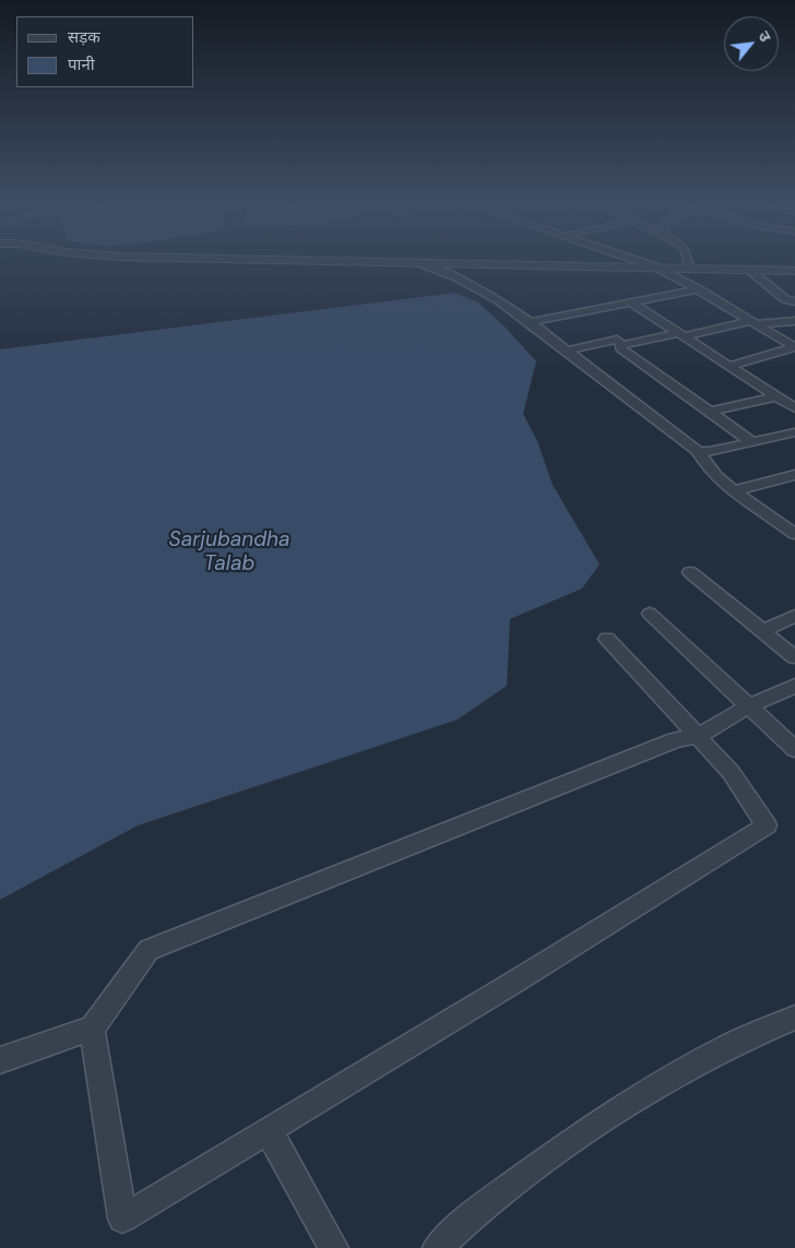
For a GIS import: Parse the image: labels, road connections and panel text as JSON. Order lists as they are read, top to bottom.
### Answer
{
  "water": ["Sarjubandha Talab"],
  "legend": ["सड़क", "पानी"],
  "north": "top right"
}
